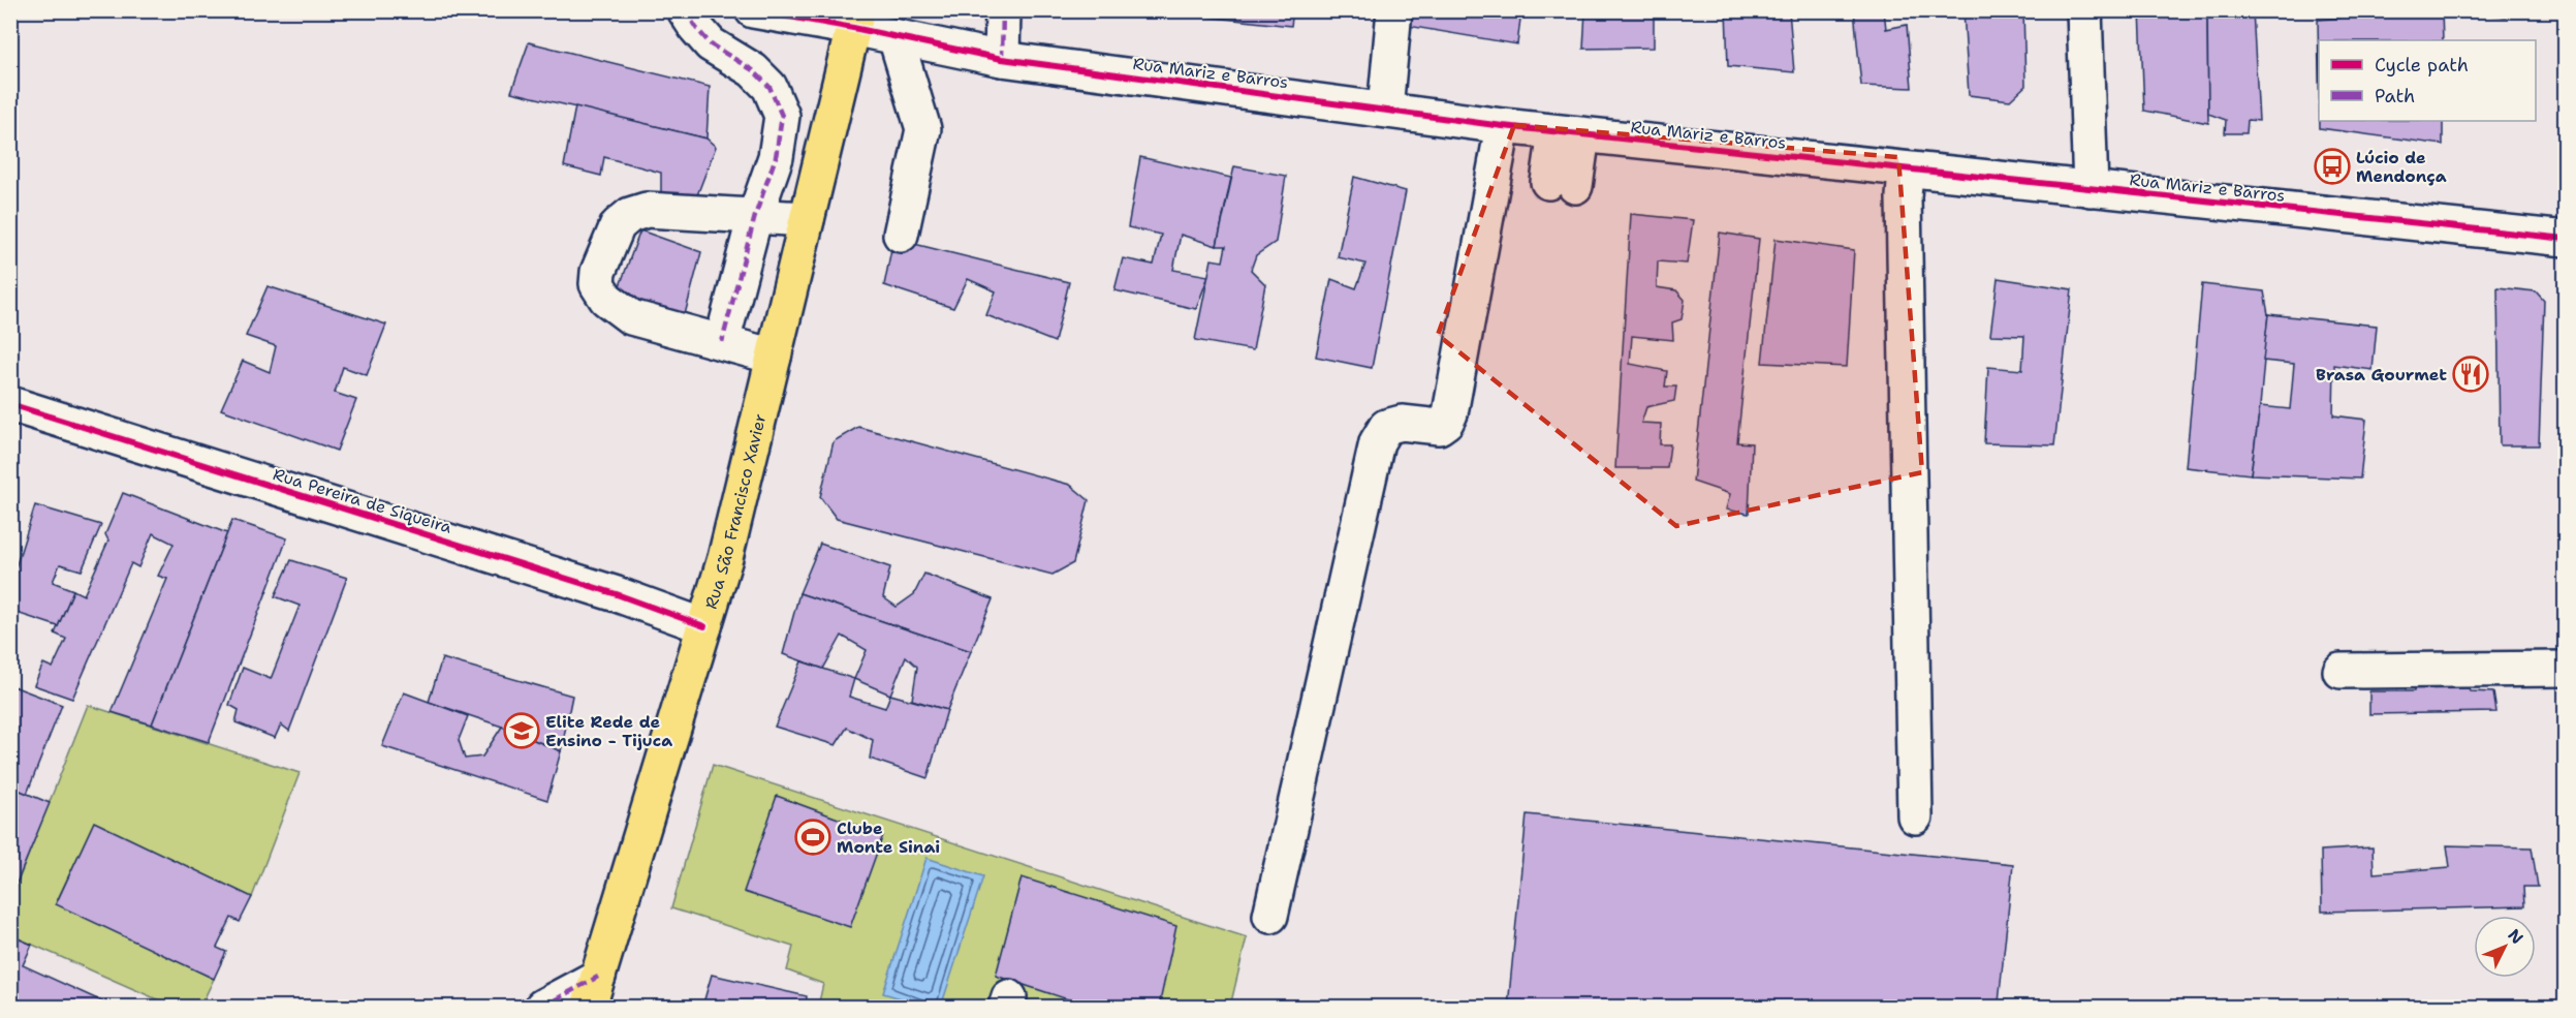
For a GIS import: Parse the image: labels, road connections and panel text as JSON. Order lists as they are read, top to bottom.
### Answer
{
  "streets": {
    "main road": ["Rua São Francisco Xavier"],
    "street": ["Rua Mariz e Barros", "Rua Pereira de Siqueira"]
  },
  "crossings": [
    ["Rua Mariz e Barros", "Rua São Francisco Xavier"],
    ["Rua Pereira de Siqueira", "Rua São Francisco Xavier"]
  ],
  "places": {
    "bus stop": ["Lúcio de Mendonça"],
    "restaurant": ["Brasa Gourmet"],
    "school or university": ["Elite Rede de Ensino - Tijuca"],
    "sports": ["Clube Monte Sinai"]
  },
  "legend": ["Cycle path", "Path"],
  "north": "top right"
}
